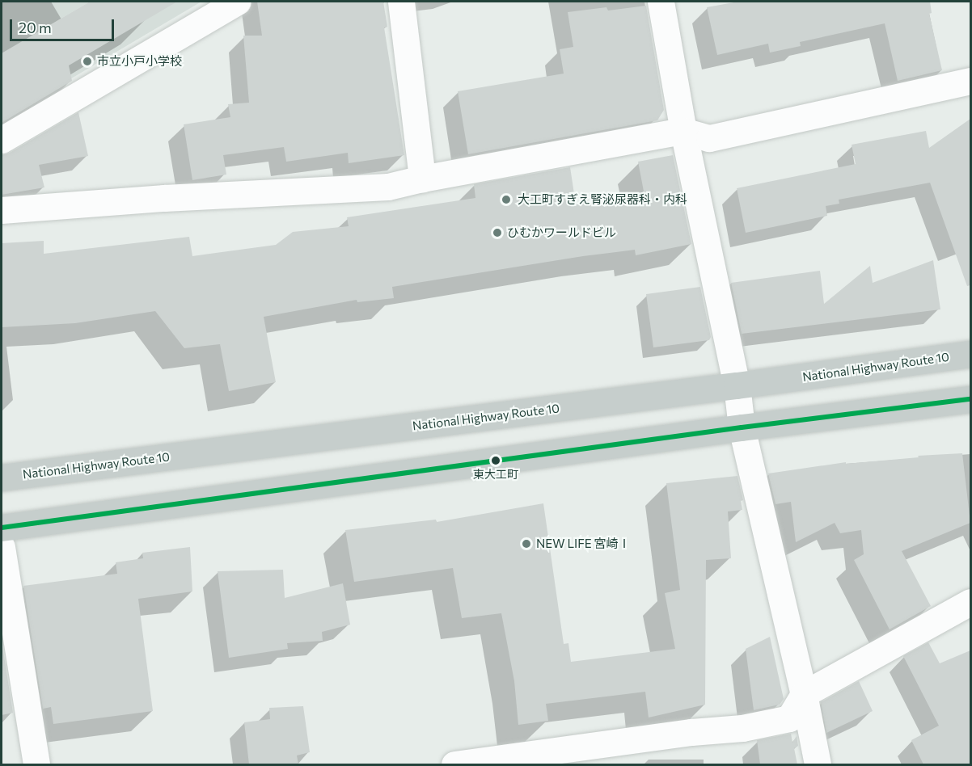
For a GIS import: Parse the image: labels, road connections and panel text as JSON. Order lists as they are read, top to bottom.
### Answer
{
  "streets": {
    "highway": ["National Highway Route 10"]
  },
  "places": [
    "市立小戸小学校",
    "大工町すぎえ腎泌尿器科・内科",
    "ひむかワールドビル",
    "東大工町",
    "NEW LIFE 宮崎Ⅰ"
  ],
  "scale_bar": "20 m"
}
